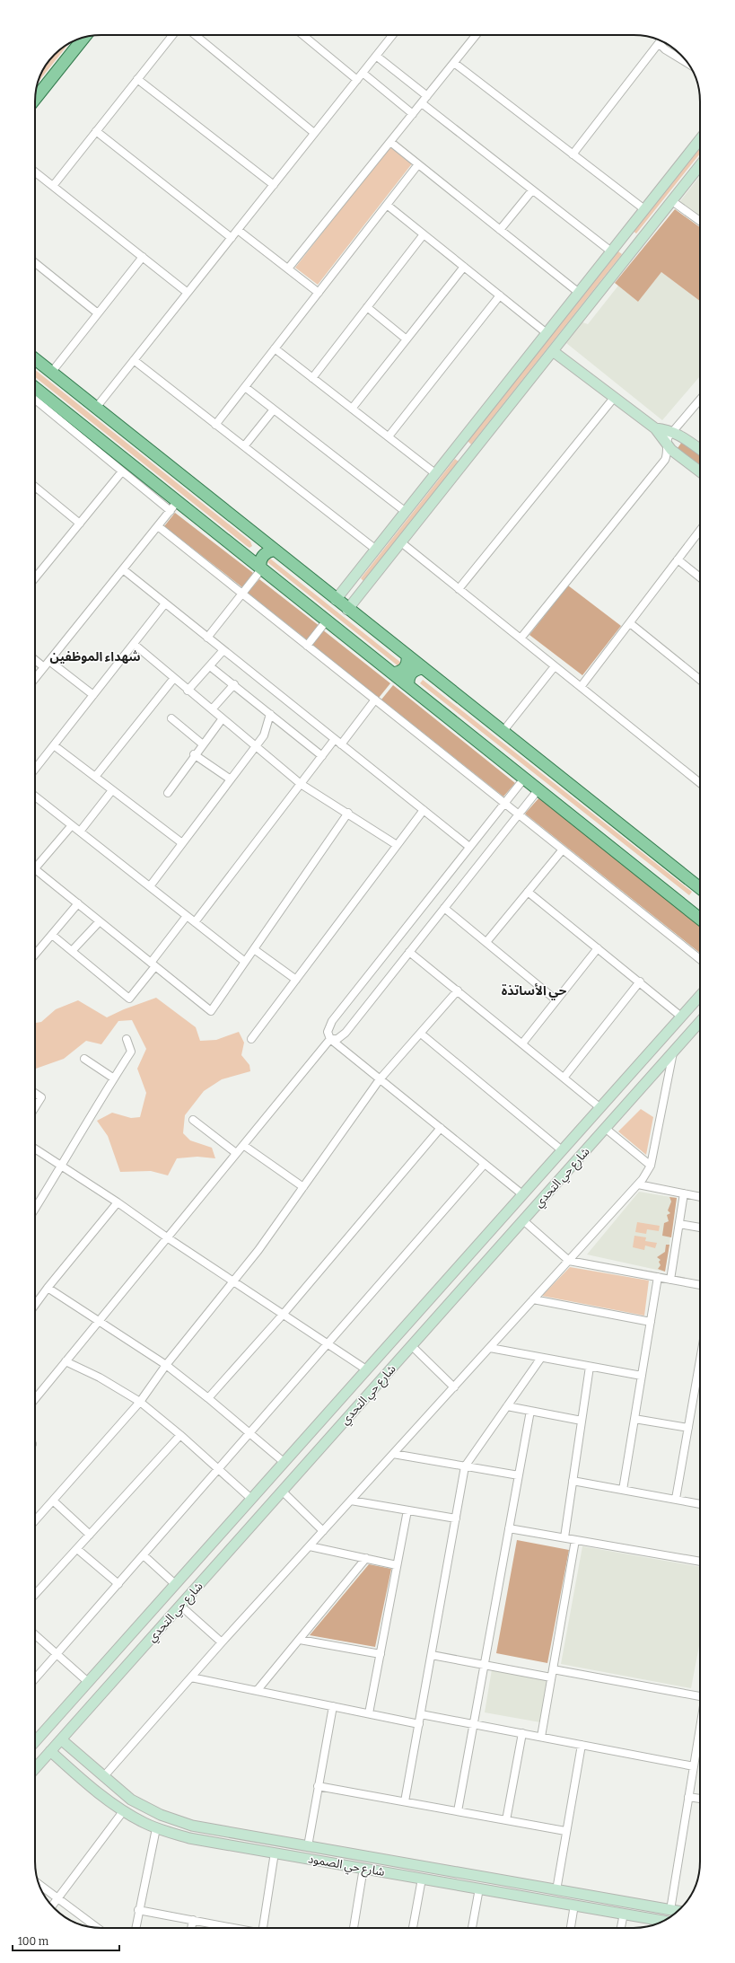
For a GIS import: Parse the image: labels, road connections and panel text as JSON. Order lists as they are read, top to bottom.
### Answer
{
  "streets": {
    "main road": ["شارع حي التحدي", "شارع حي الصمود"]
  },
  "crossings": [
    ["شارع حي التحدي", "شارع حي الصمود"]
  ],
  "districts": ["شهداء الموظفين", "حي الأساتذة"],
  "scale_bar": "100 m"
}
